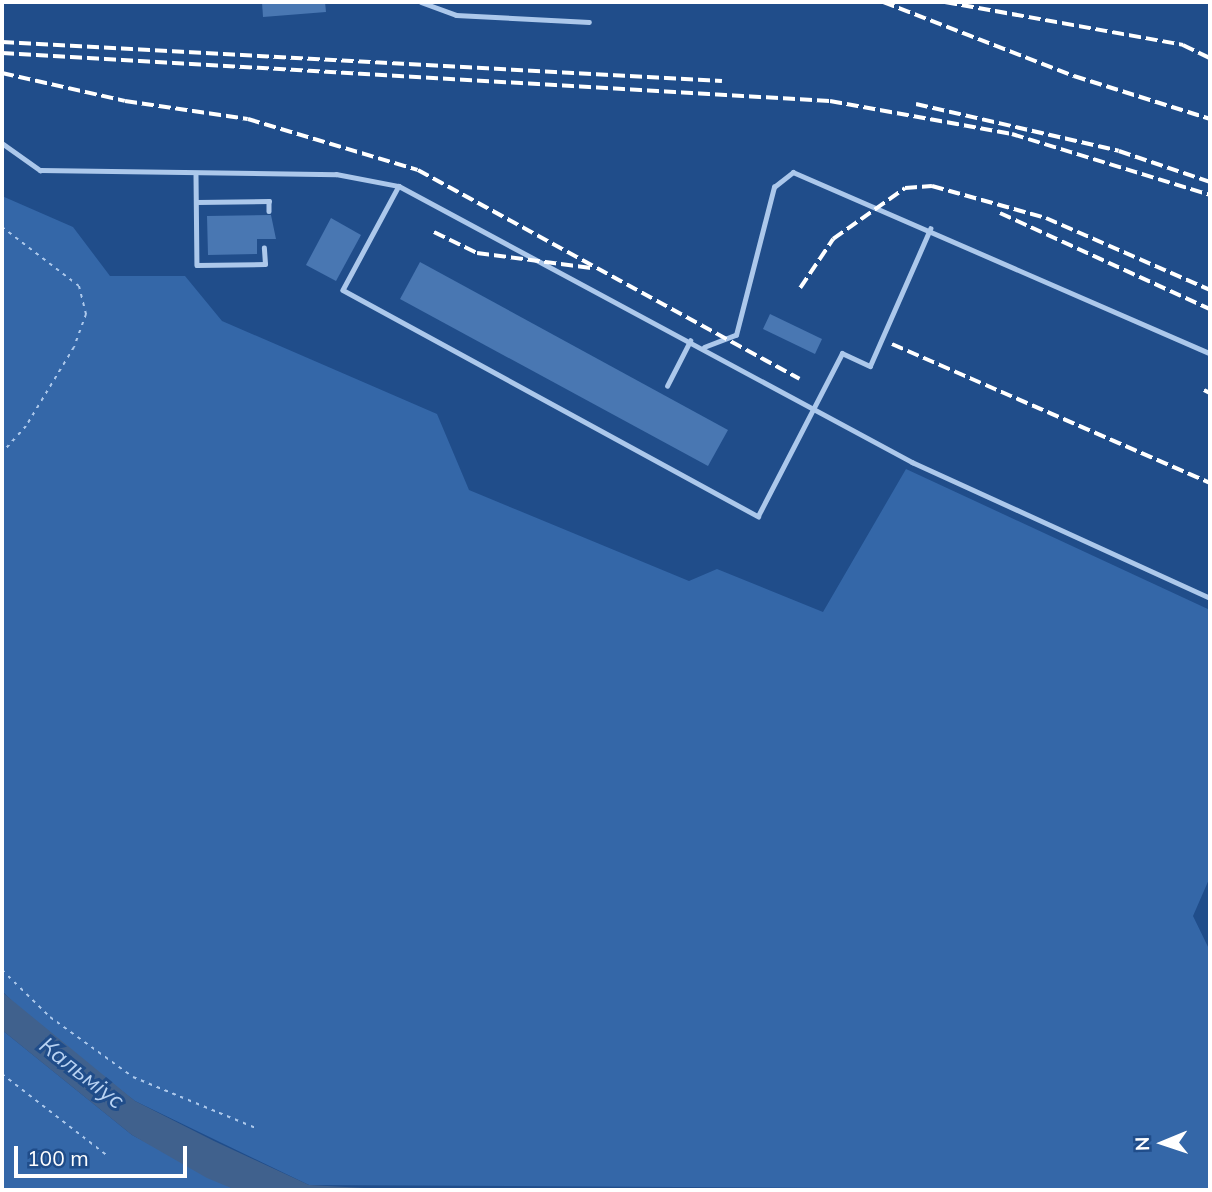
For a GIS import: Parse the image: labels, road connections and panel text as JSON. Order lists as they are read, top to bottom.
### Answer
{
  "water": ["Кальміус"],
  "scale_bar": "100 m",
  "north": "left"
}
